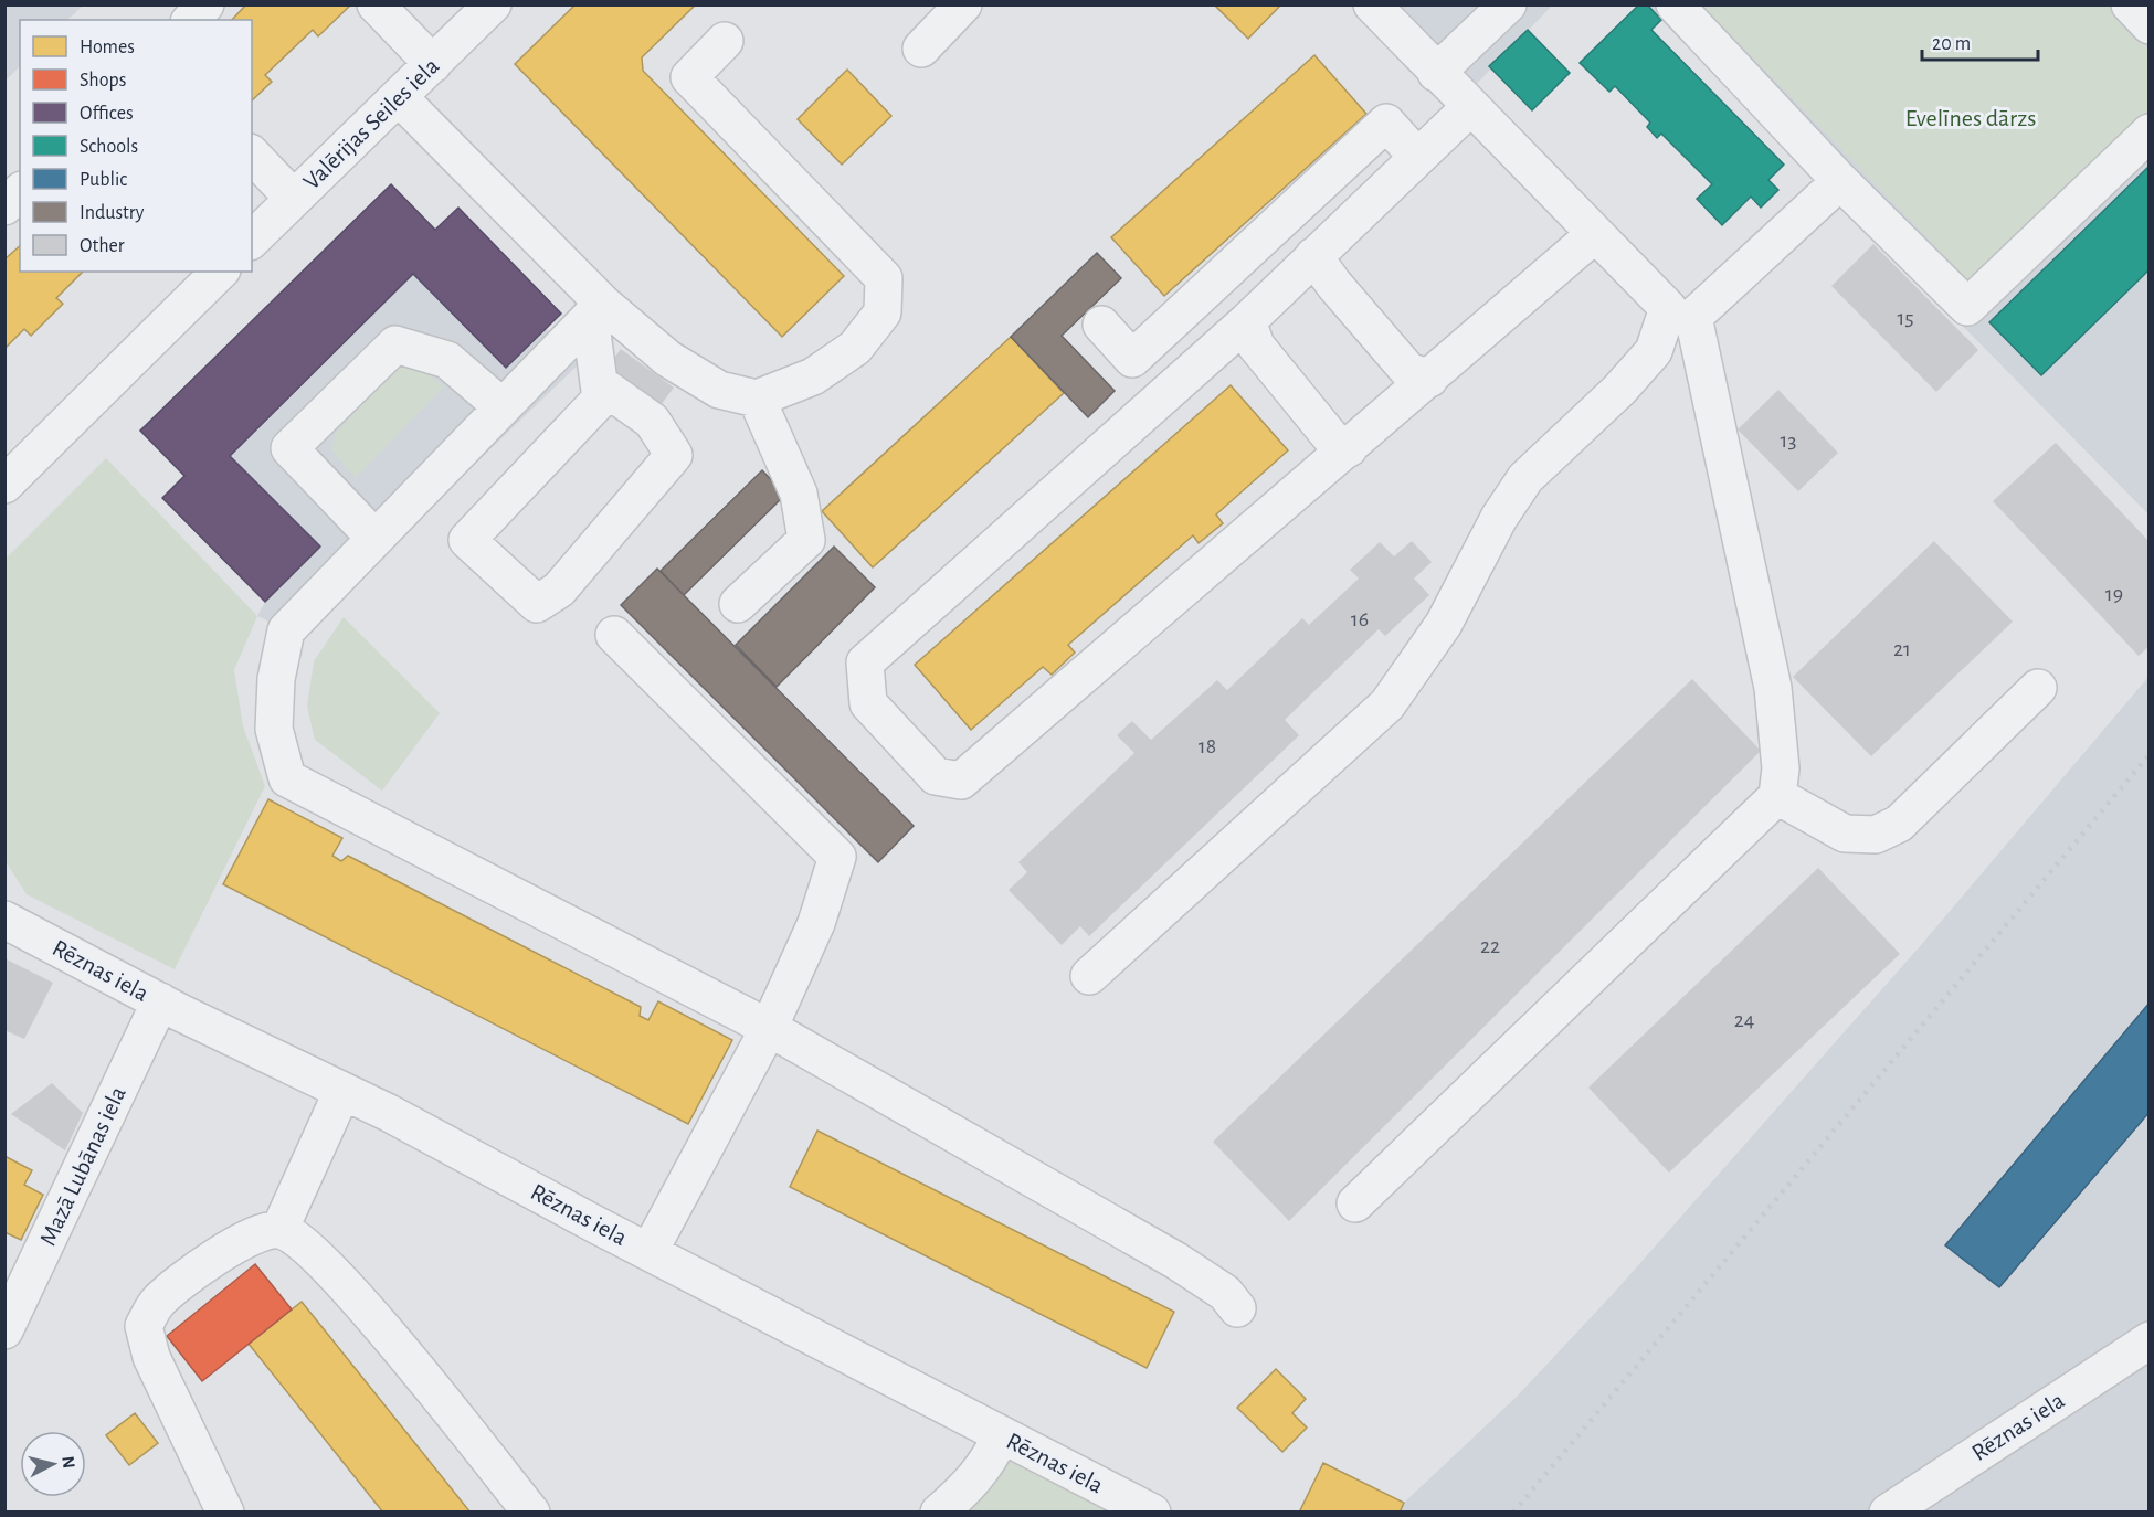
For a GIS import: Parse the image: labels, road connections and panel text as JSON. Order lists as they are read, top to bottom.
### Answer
{
  "streets": {
    "street": ["Valērijas Seiles iela", "Rēznas iela", "Mazā Lubānas iela"]
  },
  "crossings": [
    ["Rēznas iela", "Mazā Lubānas iela"]
  ],
  "parks": ["Evelīnes dārzs"],
  "house_numbers": [
    "15",
    "13",
    "19",
    "16",
    "21",
    "18",
    "22",
    "24"
  ],
  "legend": [
    "Homes",
    "Shops",
    "Offices",
    "Schools",
    "Public",
    "Industry",
    "Other"
  ],
  "scale_bar": "20 m",
  "north": "right"
}
